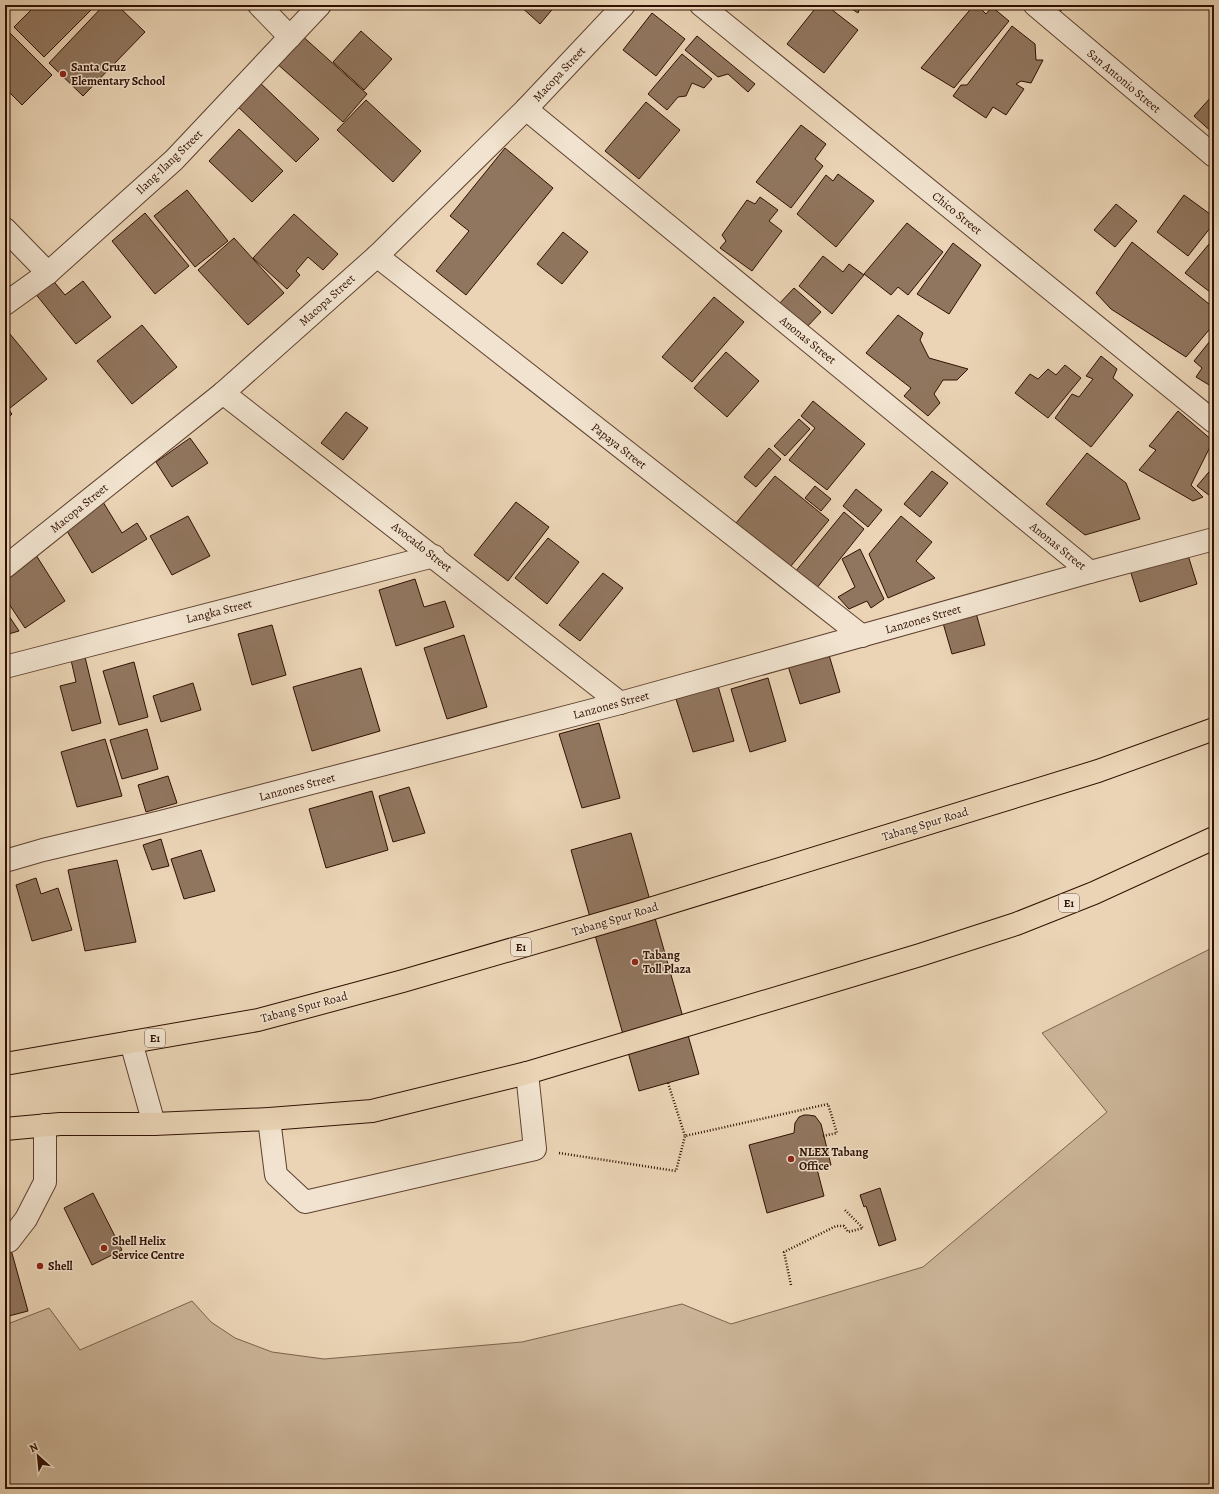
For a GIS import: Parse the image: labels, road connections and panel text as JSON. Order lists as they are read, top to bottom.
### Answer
{
  "streets": {
    "highway": ["Tabang Spur Road", "E1"],
    "street": [
      "Macopa Street",
      "San Antonio Street",
      "Ilang-Ilang Street",
      "Chico Street",
      "Anonas Street",
      "Papaya Street",
      "Avocado Street",
      "Langka Street",
      "Lanzones Street"
    ]
  },
  "crossings": [
    ["Macopa Street", "Anonas Street"],
    ["Macopa Street", "Papaya Street"],
    ["Macopa Street", "Avocado Street"],
    ["Anonas Street", "Lanzones Street"],
    ["Papaya Street", "Lanzones Street"],
    ["Avocado Street", "Langka Street"],
    ["Avocado Street", "Lanzones Street"]
  ],
  "places": [
    "Santa Cruz Elementary School",
    "Tabang Toll Plaza",
    "NLEX Tabang Office",
    "Shell Helix Service Centre",
    "Shell"
  ],
  "north": "top left"
}
